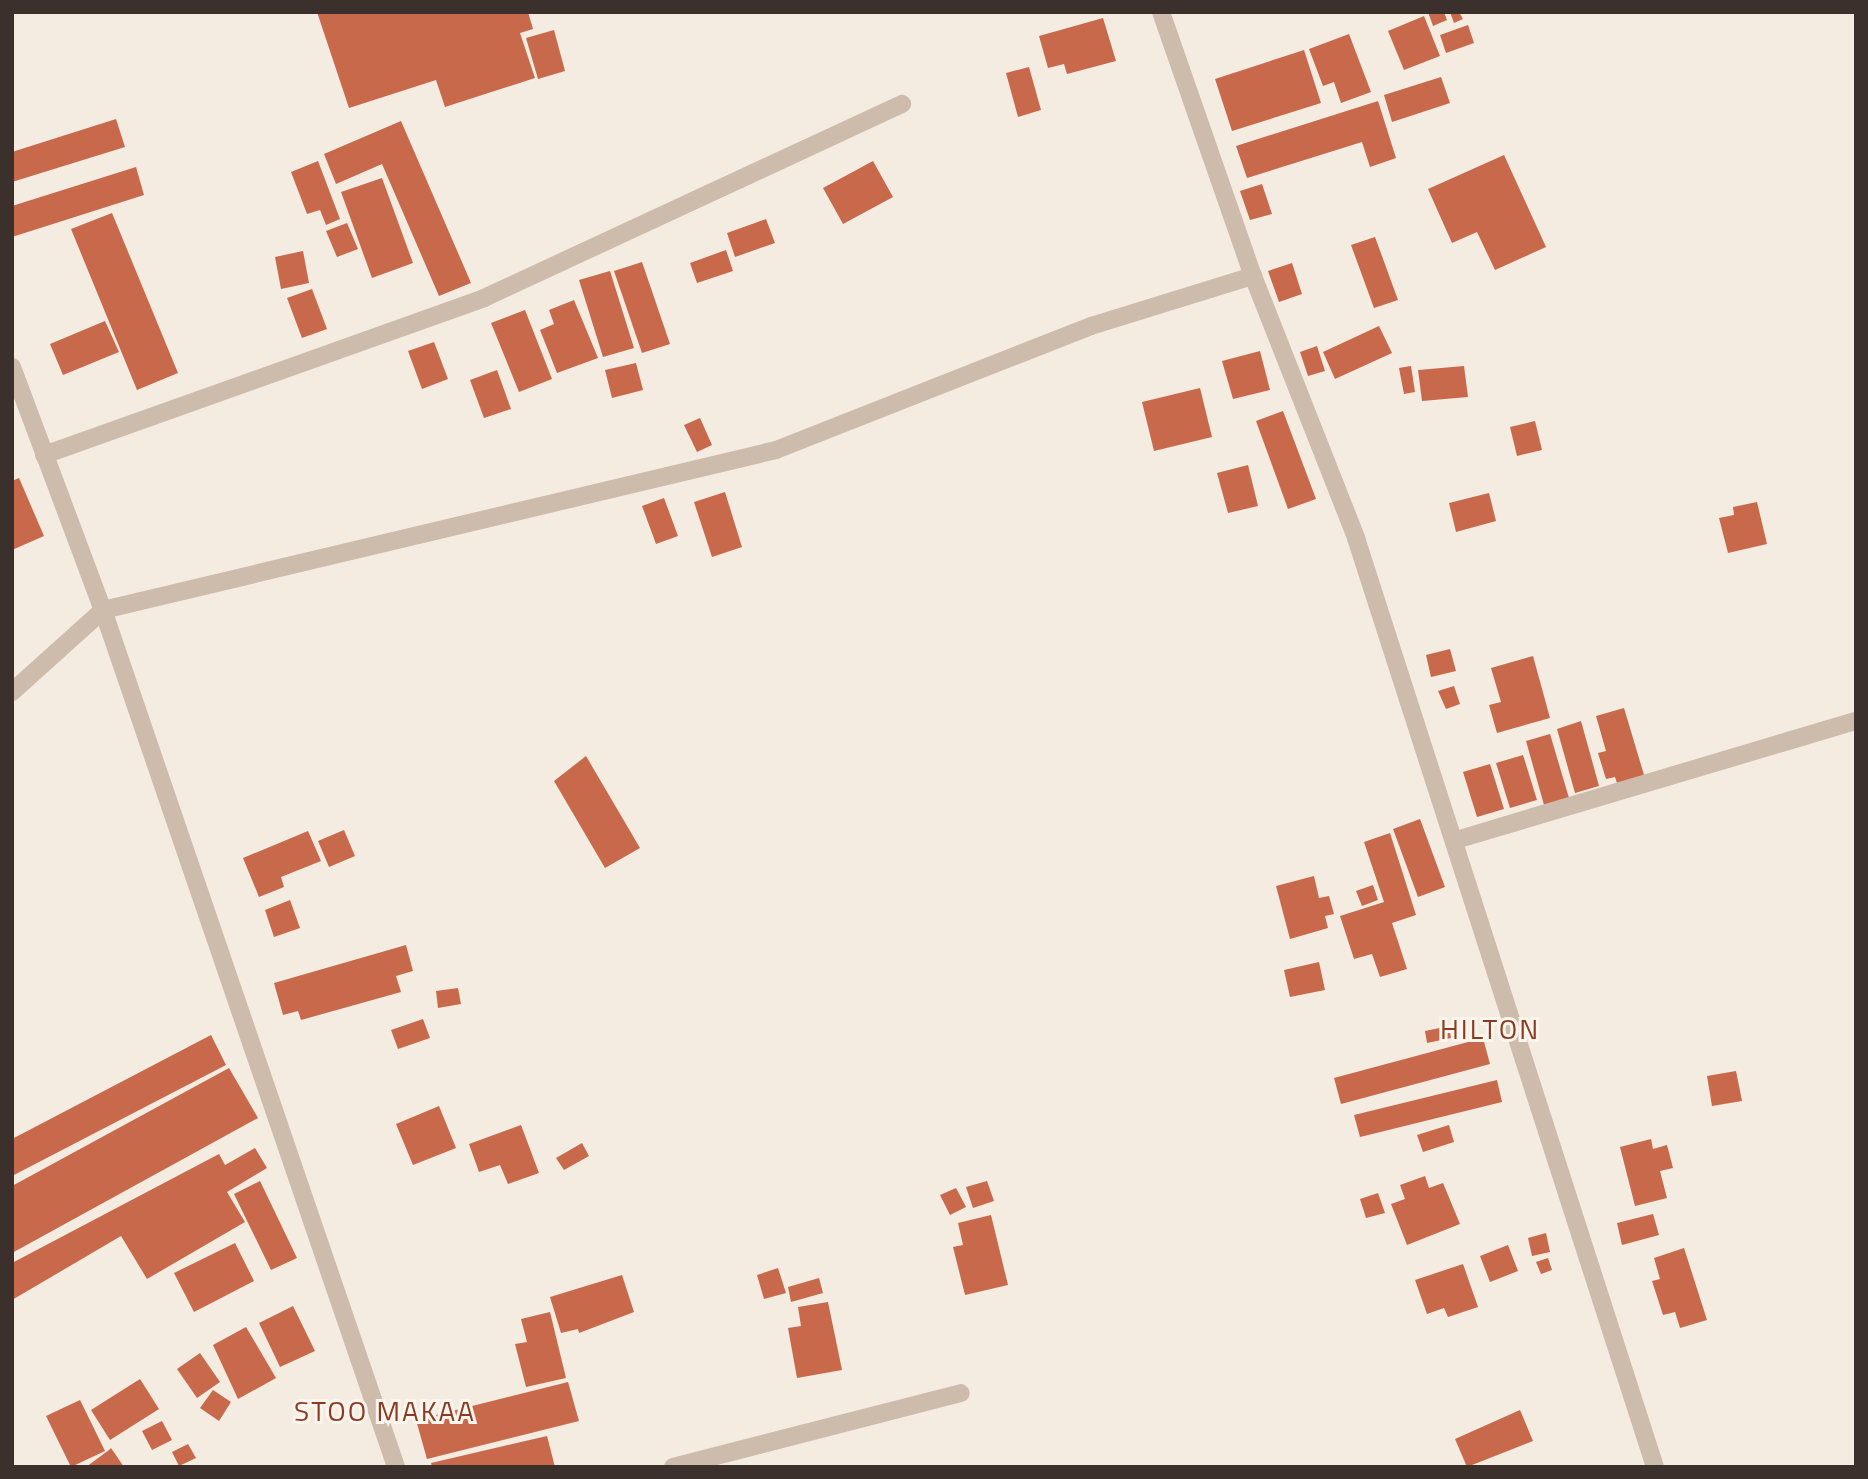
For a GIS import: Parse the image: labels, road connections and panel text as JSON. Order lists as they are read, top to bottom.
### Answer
{
  "districts": ["HILTON", "STOO MAKAA"]
}
